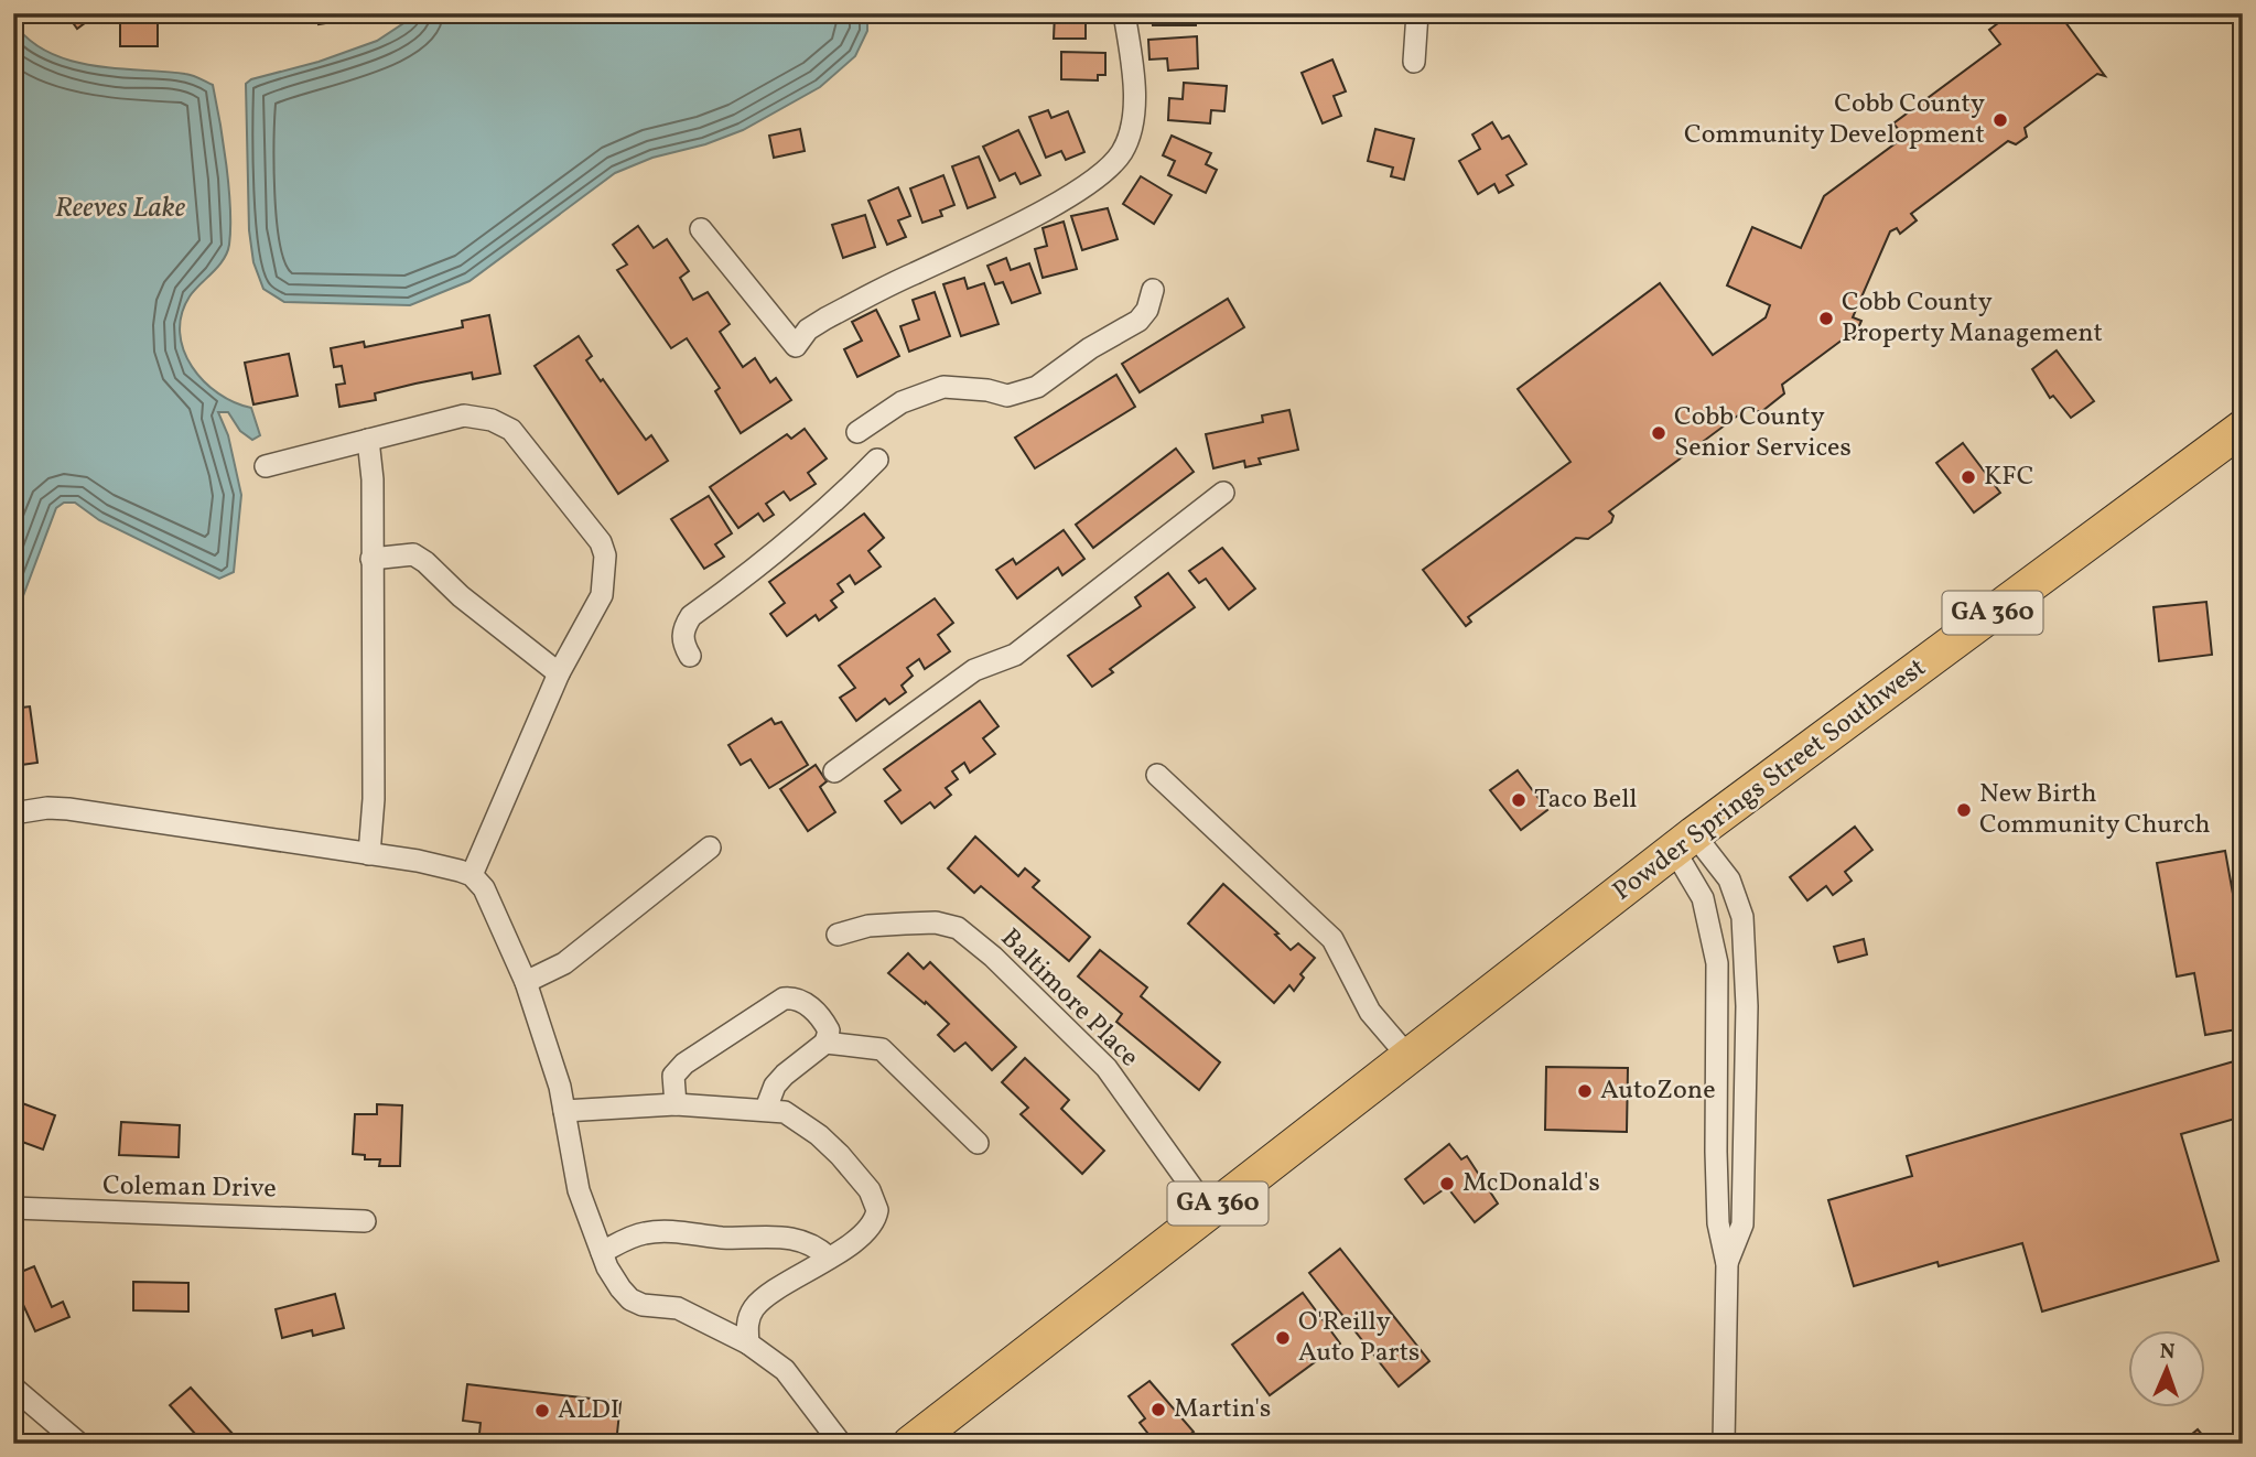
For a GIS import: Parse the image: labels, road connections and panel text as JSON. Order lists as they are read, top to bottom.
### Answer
{
  "streets": {
    "main road": ["GA 360", "Powder Springs Street Southwest"],
    "street": ["Baltimore Place", "Coleman Drive"]
  },
  "crossings": [
    ["GA 360", "Powder Springs Street Southwest"],
    ["GA 360", "Baltimore Place"]
  ],
  "water": ["Reeves Lake"],
  "places": [
    "Cobb County Community Development",
    "Cobb County Property Management",
    "Cobb County Senior Services",
    "KFC",
    "Taco Bell",
    "New Birth Community Church",
    "AutoZone",
    "McDonald's",
    "O'Reilly Auto Parts",
    "Martin's",
    "ALDI"
  ],
  "north": "top"
}
